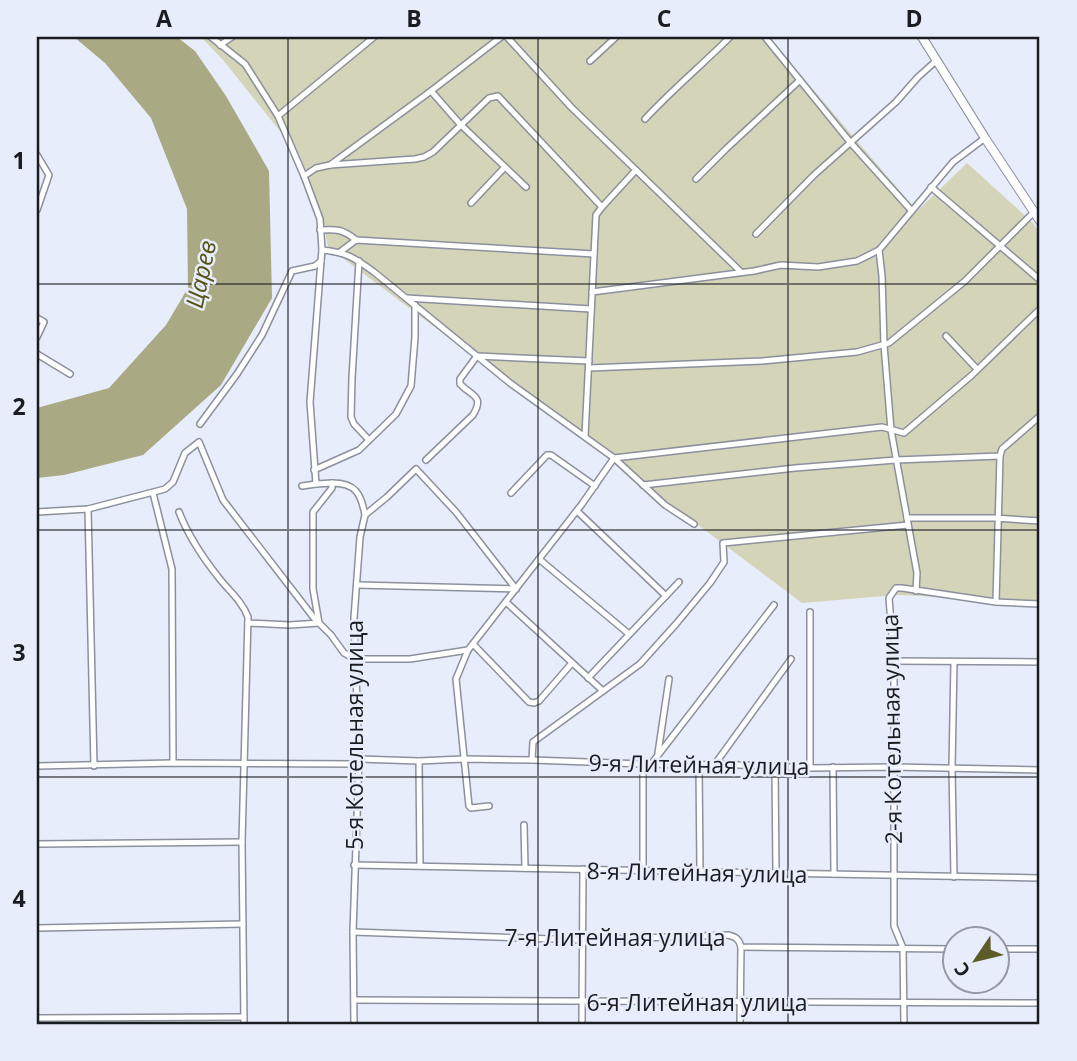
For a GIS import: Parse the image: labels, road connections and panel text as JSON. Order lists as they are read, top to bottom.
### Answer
{
  "streets": {
    "street": [
      "2-я Котельная улица",
      "5-я Котельная улица",
      "9-я Литейная улица",
      "8-я Литейная улица",
      "7-я Литейная улица",
      "6-я Литейная улица"
    ]
  },
  "crossings": [
    ["2-я Котельная улица", "9-я Литейная улица"],
    ["2-я Котельная улица", "8-я Литейная улица"],
    ["2-я Котельная улица", "7-я Литейная улица"],
    ["2-я Котельная улица", "6-я Литейная улица"],
    ["5-я Котельная улица", "9-я Литейная улица"],
    ["5-я Котельная улица", "8-я Литейная улица"],
    ["5-я Котельная улица", "7-я Литейная улица"],
    ["5-я Котельная улица", "6-я Литейная улица"]
  ],
  "water": ["Царев"],
  "north": "bottom left",
  "grid": {
    "columns": [
      "A",
      "B",
      "C",
      "D"
    ],
    "rows": [
      "1",
      "2",
      "3",
      "4"
    ]
  }
}
